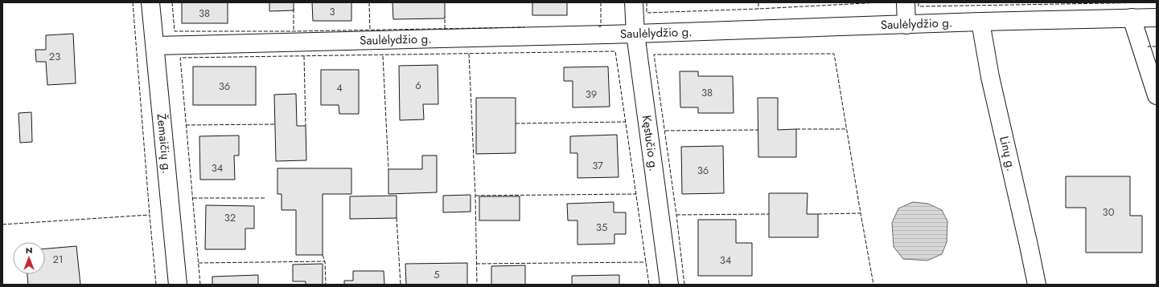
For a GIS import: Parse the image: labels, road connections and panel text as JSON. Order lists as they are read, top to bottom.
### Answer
{
  "streets": {
    "street": [
      "Saulėlydžio g.",
      "Žemaičių g.",
      "Kęstučio g.",
      "Linų g."
    ]
  },
  "crossings": [
    ["Saulėlydžio g.", "Žemaičių g."],
    ["Saulėlydžio g.", "Kęstučio g."],
    ["Saulėlydžio g.", "Linų g."]
  ],
  "house_numbers": [
    "3",
    "38",
    "23",
    "6",
    "36",
    "4",
    "38",
    "39",
    "37",
    "34",
    "36",
    "30",
    "32",
    "35",
    "21",
    "34",
    "5"
  ],
  "north": "top"
}
